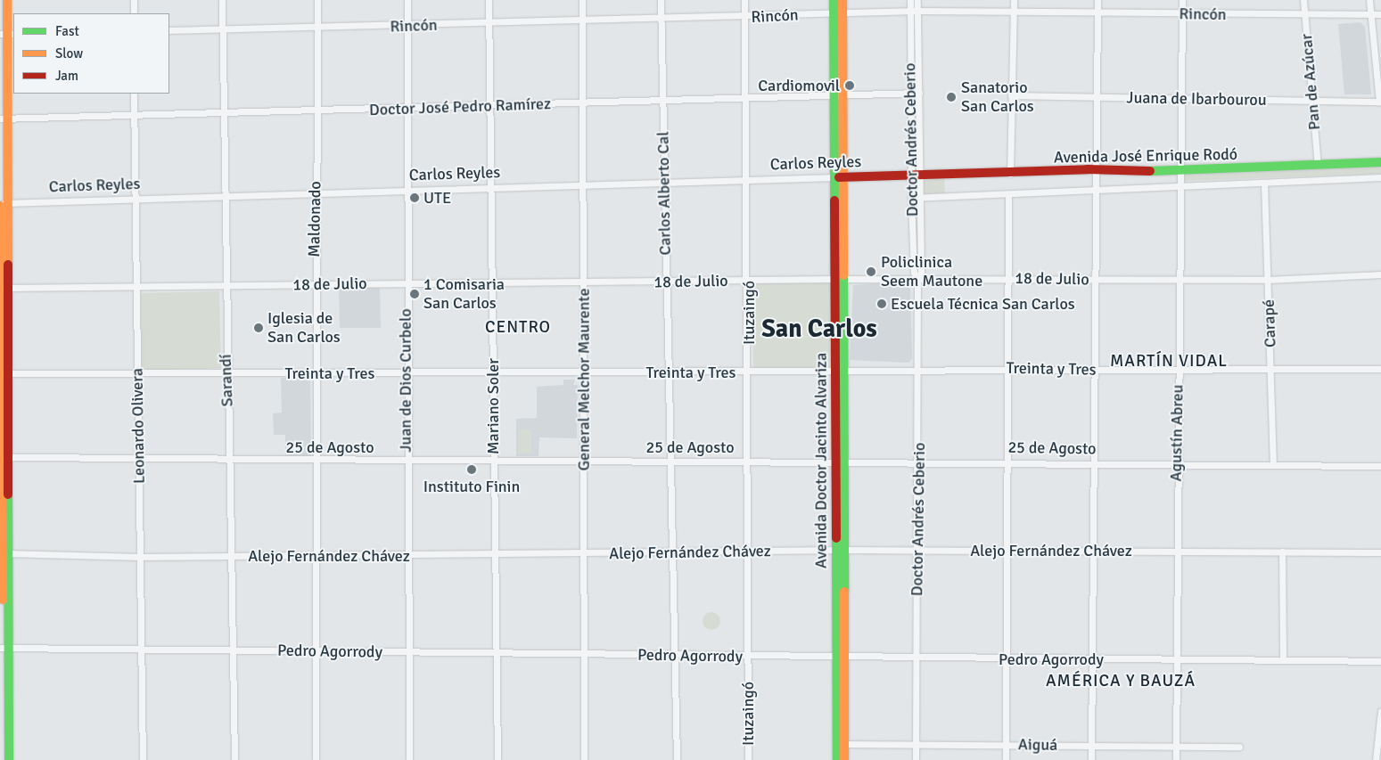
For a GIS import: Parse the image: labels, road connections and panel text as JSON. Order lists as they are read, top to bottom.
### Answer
{
  "streets": {
    "street": [
      "Rincón",
      "Pan de Azúcar",
      "Juana de Ibarbourou",
      "Doctor José Pedro Ramírez",
      "Doctor Andrés Ceberio",
      "Avenida José Enrique Rodó",
      "Carlos Reyles",
      "Carlos Alberto Cal",
      "Maldonado",
      "18 de Julio",
      "Ituzaingó",
      "Carapé",
      "Treinta y Tres",
      "General Melchor Maurente",
      "Sarandí",
      "Juan de Dios Curbelo",
      "Mariano Soler",
      "Leonardo Olivera",
      "Agustín Abreu",
      "25 de Agosto",
      "Avenida Doctor Jacinto Alvariza",
      "Alejo Fernández Chávez",
      "Pedro Agorrody",
      "Aiguá"
    ]
  },
  "crossings": [
    ["Rincón", "Pan de Azúcar"],
    ["Rincón", "Doctor Andrés Ceberio"],
    ["Rincón", "Carlos Alberto Cal"],
    ["Rincón", "Maldonado"],
    ["Rincón", "Ituzaingó"],
    ["Rincón", "General Melchor Maurente"],
    ["Rincón", "Sarandí"],
    ["Rincón", "Juan de Dios Curbelo"],
    ["Rincón", "Mariano Soler"],
    ["Rincón", "Agustín Abreu"],
    ["Rincón", "Avenida Doctor Jacinto Alvariza"],
    ["Pan de Azúcar", "Juana de Ibarbourou"],
    ["Pan de Azúcar", "Avenida José Enrique Rodó"],
    ["Juana de Ibarbourou", "Agustín Abreu"],
    ["Doctor José Pedro Ramírez", "Doctor Andrés Ceberio"],
    ["Doctor José Pedro Ramírez", "Carlos Alberto Cal"],
    ["Doctor José Pedro Ramírez", "Maldonado"],
    ["Doctor José Pedro Ramírez", "Ituzaingó"],
    ["Doctor José Pedro Ramírez", "General Melchor Maurente"],
    ["Doctor José Pedro Ramírez", "Sarandí"],
    ["Doctor José Pedro Ramírez", "Juan de Dios Curbelo"],
    ["Doctor José Pedro Ramírez", "Mariano Soler"],
    ["Doctor José Pedro Ramírez", "Leonardo Olivera"],
    ["Doctor José Pedro Ramírez", "Avenida Doctor Jacinto Alvariza"],
    ["Doctor Andrés Ceberio", "Avenida José Enrique Rodó"],
    ["Doctor Andrés Ceberio", "Carlos Reyles"],
    ["Doctor Andrés Ceberio", "18 de Julio"],
    ["Doctor Andrés Ceberio", "Treinta y Tres"],
    ["Doctor Andrés Ceberio", "25 de Agosto"],
    ["Doctor Andrés Ceberio", "Alejo Fernández Chávez"],
    ["Doctor Andrés Ceberio", "Pedro Agorrody"],
    ["Doctor Andrés Ceberio", "Aiguá"],
    ["Avenida José Enrique Rodó", "Carlos Reyles"],
    ["Avenida José Enrique Rodó", "Carapé"],
    ["Avenida José Enrique Rodó", "Agustín Abreu"],
    ["Carlos Reyles", "Carlos Alberto Cal"],
    ["Carlos Reyles", "Maldonado"],
    ["Carlos Reyles", "Ituzaingó"],
    ["Carlos Reyles", "General Melchor Maurente"],
    ["Carlos Reyles", "Sarandí"],
    ["Carlos Reyles", "Juan de Dios Curbelo"],
    ["Carlos Reyles", "Mariano Soler"],
    ["Carlos Reyles", "Leonardo Olivera"],
    ["Carlos Reyles", "Avenida Doctor Jacinto Alvariza"],
    ["Carlos Alberto Cal", "18 de Julio"],
    ["Carlos Alberto Cal", "Treinta y Tres"],
    ["Carlos Alberto Cal", "25 de Agosto"],
    ["Carlos Alberto Cal", "Alejo Fernández Chávez"],
    ["Carlos Alberto Cal", "Pedro Agorrody"],
    ["Maldonado", "18 de Julio"],
    ["Maldonado", "Treinta y Tres"],
    ["Maldonado", "25 de Agosto"],
    ["Maldonado", "Alejo Fernández Chávez"],
    ["Maldonado", "Pedro Agorrody"],
    ["18 de Julio", "Ituzaingó"],
    ["18 de Julio", "Carapé"],
    ["18 de Julio", "General Melchor Maurente"],
    ["18 de Julio", "Sarandí"],
    ["18 de Julio", "Juan de Dios Curbelo"],
    ["18 de Julio", "Mariano Soler"],
    ["18 de Julio", "Leonardo Olivera"],
    ["18 de Julio", "Agustín Abreu"],
    ["18 de Julio", "Avenida Doctor Jacinto Alvariza"],
    ["Ituzaingó", "Treinta y Tres"],
    ["Ituzaingó", "25 de Agosto"],
    ["Ituzaingó", "Alejo Fernández Chávez"],
    ["Ituzaingó", "Pedro Agorrody"],
    ["Carapé", "Treinta y Tres"],
    ["Carapé", "25 de Agosto"],
    ["Treinta y Tres", "General Melchor Maurente"],
    ["Treinta y Tres", "Sarandí"],
    ["Treinta y Tres", "Juan de Dios Curbelo"],
    ["Treinta y Tres", "Mariano Soler"],
    ["Treinta y Tres", "Leonardo Olivera"],
    ["Treinta y Tres", "Agustín Abreu"],
    ["Treinta y Tres", "Avenida Doctor Jacinto Alvariza"],
    ["General Melchor Maurente", "25 de Agosto"],
    ["General Melchor Maurente", "Alejo Fernández Chávez"],
    ["General Melchor Maurente", "Pedro Agorrody"],
    ["Sarandí", "25 de Agosto"],
    ["Sarandí", "Alejo Fernández Chávez"],
    ["Sarandí", "Pedro Agorrody"],
    ["Juan de Dios Curbelo", "25 de Agosto"],
    ["Juan de Dios Curbelo", "Alejo Fernández Chávez"],
    ["Juan de Dios Curbelo", "Pedro Agorrody"],
    ["Mariano Soler", "25 de Agosto"],
    ["Mariano Soler", "Alejo Fernández Chávez"],
    ["Mariano Soler", "Pedro Agorrody"],
    ["Leonardo Olivera", "25 de Agosto"],
    ["Leonardo Olivera", "Alejo Fernández Chávez"],
    ["Leonardo Olivera", "Pedro Agorrody"],
    ["Agustín Abreu", "25 de Agosto"],
    ["Agustín Abreu", "Alejo Fernández Chávez"],
    ["Agustín Abreu", "Pedro Agorrody"],
    ["Agustín Abreu", "Aiguá"],
    ["25 de Agosto", "Avenida Doctor Jacinto Alvariza"],
    ["Avenida Doctor Jacinto Alvariza", "Alejo Fernández Chávez"],
    ["Avenida Doctor Jacinto Alvariza", "Pedro Agorrody"],
    ["Avenida Doctor Jacinto Alvariza", "Aiguá"]
  ],
  "districts": [
    "CENTRO",
    "San Carlos",
    "MARTÍN VIDAL",
    "AMÉRICA Y BAUZÁ"
  ],
  "places": [
    "Cardiomovil",
    "Sanatorio San Carlos",
    "UTE",
    "Policlinica Seem Mautone",
    "1 Comisaria San Carlos",
    "Escuela Técnica San Carlos",
    "Iglesia de San Carlos",
    "Instituto Finin"
  ],
  "legend": ["Fast", "Slow", "Jam"]
}
